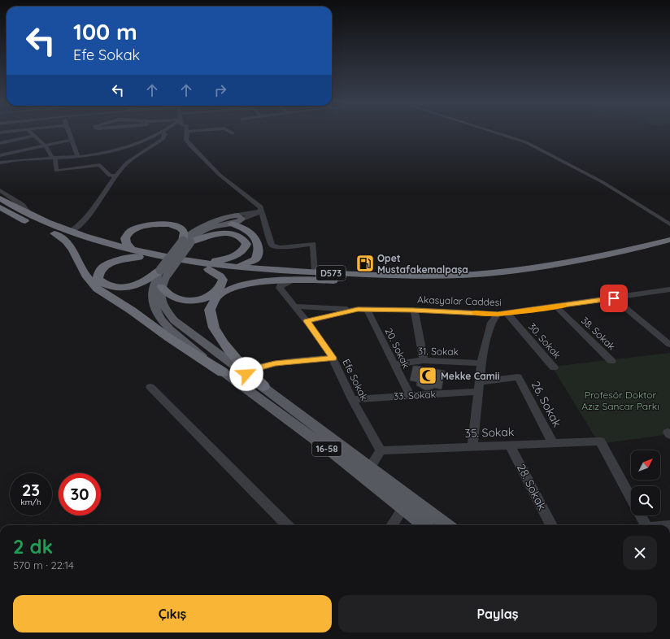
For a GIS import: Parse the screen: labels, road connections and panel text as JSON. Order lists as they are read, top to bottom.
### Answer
{
  "streets": {
    "highway": ["D573"],
    "main road": ["16-58"],
    "street": [
      "Akasyalar Caddesi",
      "38. Sokak",
      "30. Sokak",
      "20. Sokak",
      "31. Sokak",
      "Efe Sokak",
      "33. Sokak",
      "26. Sokak",
      "35. Sokak",
      "28. Sokak"
    ]
  },
  "crossings": [
    ["Akasyalar Caddesi", "38. Sokak"],
    ["Akasyalar Caddesi", "30. Sokak"],
    ["Akasyalar Caddesi", "20. Sokak"],
    ["Akasyalar Caddesi", "Efe Sokak"],
    ["20. Sokak", "31. Sokak"],
    ["20. Sokak", "33. Sokak"],
    ["Efe Sokak", "33. Sokak"],
    ["Efe Sokak", "35. Sokak"],
    ["33. Sokak", "26. Sokak"],
    ["26. Sokak", "35. Sokak"],
    ["35. Sokak", "28. Sokak"]
  ],
  "parks": ["Profesör Doktor Aziz Sancar Parkı"],
  "places": {
    "fuel station": ["Opet Mustafakemalpaşa"],
    "mosque": ["Mekke Camii"]
  },
  "north": "top right",
  "page": {
    "turn": ["100 m", "Efe Sokak"],
    "speed": "23 km/h",
    "limit": "30",
    "heading": ["2 dk", "570 m · 22:14"],
    "buttons": ["Çıkış", "Paylaş"]
  }
}
